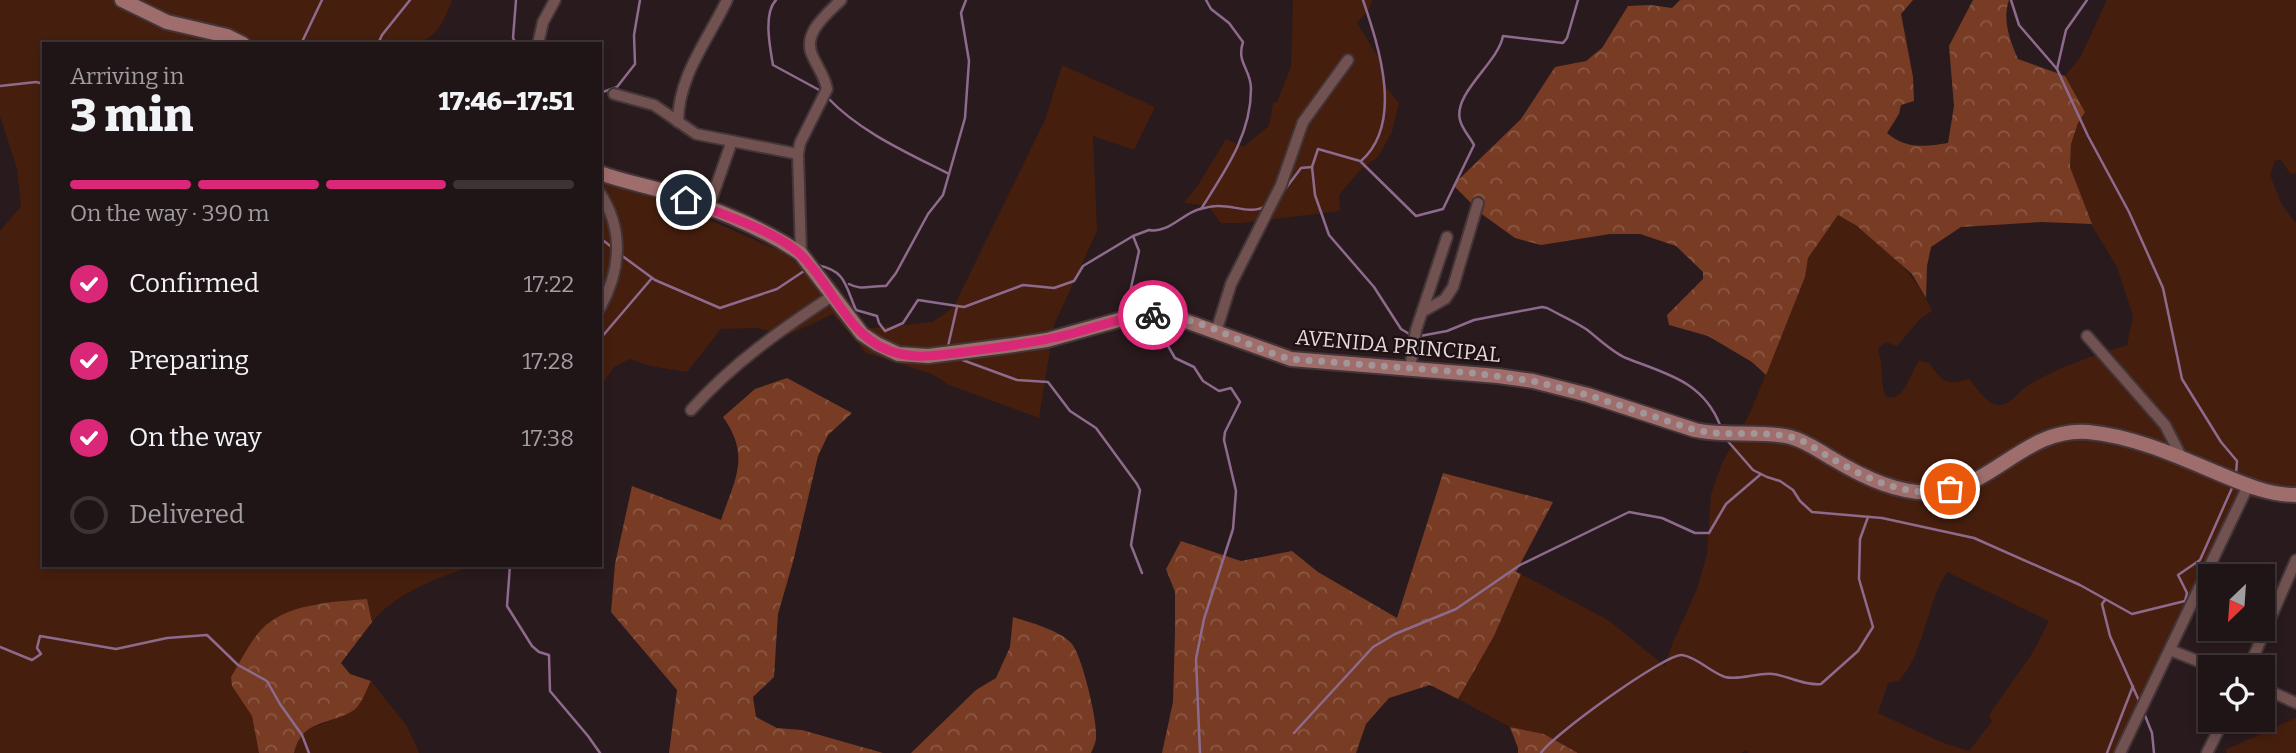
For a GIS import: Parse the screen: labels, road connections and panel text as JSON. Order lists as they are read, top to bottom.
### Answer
{
  "streets": {
    "street": ["AVENIDA PRINCIPAL"]
  },
  "north": "bottom left",
  "page": {
    "heading": ["3 min", "Arriving in", "17:46–17:51"],
    "bar": "On the way · 390 m",
    "list": [
      ["Confirmed", "17:22"],
      ["Preparing", "17:28"],
      ["On the way", "17:38"],
      "Delivered"
    ]
  }
}
